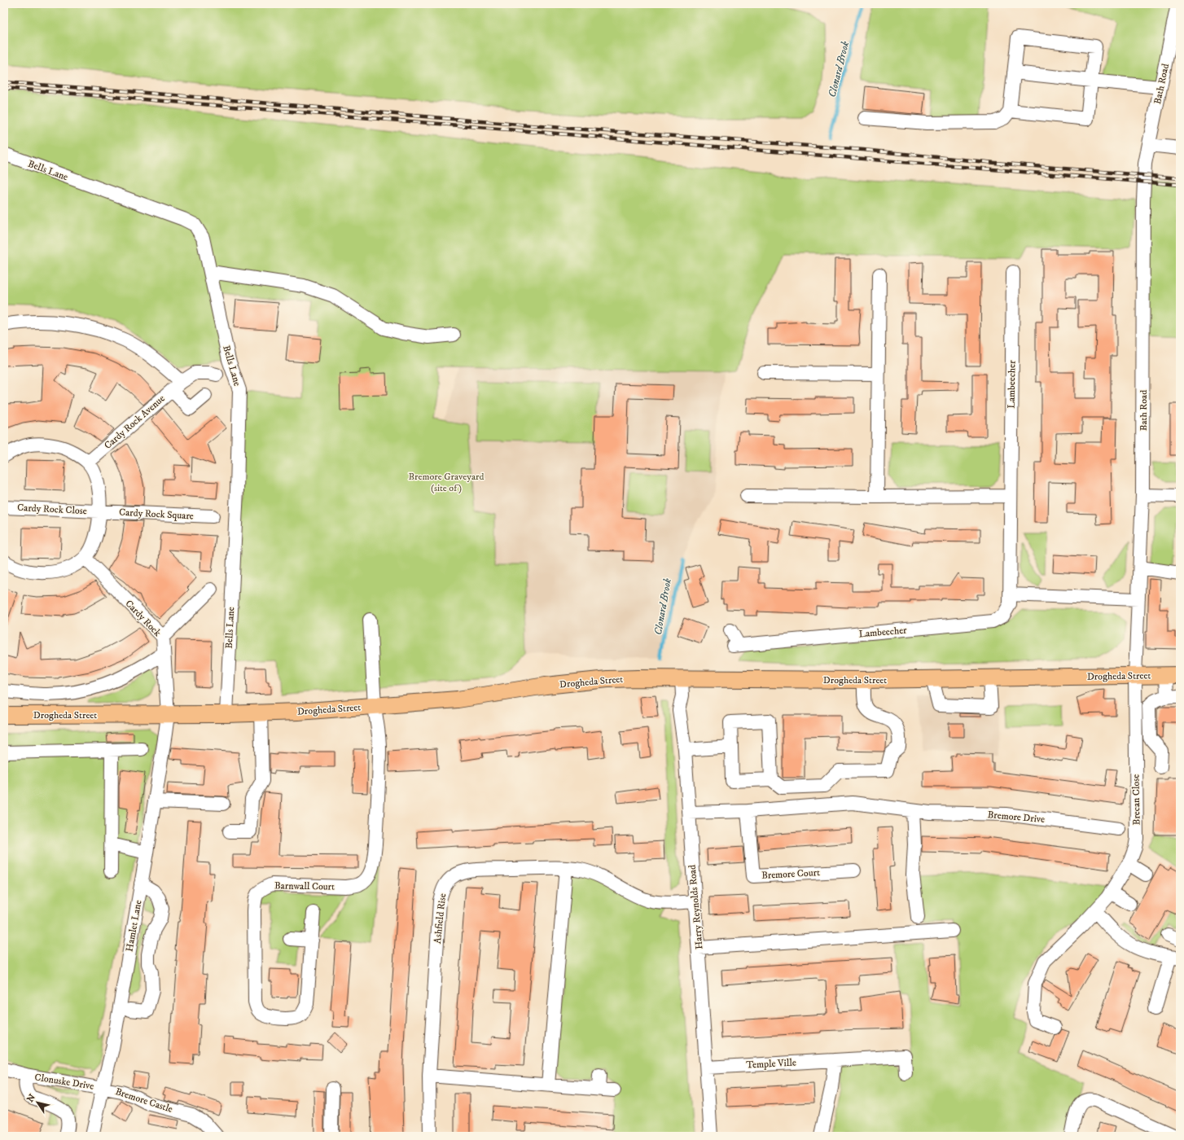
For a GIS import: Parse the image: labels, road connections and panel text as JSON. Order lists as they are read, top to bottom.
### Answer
{
  "streets": {
    "main road": ["Drogheda Street"],
    "street": [
      "Bath Road",
      "Bells Lane",
      "Lambeecher",
      "Cardy Rock Avenue",
      "Cardy Rock Close",
      "Cardy Rock Square",
      "Cardy Rock",
      "Brecan Close",
      "Bremore Drive",
      "Bremore Court",
      "Barnwall Court",
      "Harry Reynolds Road",
      "Ashfield Rise",
      "Hamlet Lane",
      "Temple Ville",
      "Clonuske Drive",
      "Bremore Castle"
    ]
  },
  "crossings": [
    ["Bath Road", "Drogheda Street"],
    ["Bath Road", "Brecan Close"],
    ["Bells Lane", "Drogheda Street"],
    ["Cardy Rock Close", "Cardy Rock Square"],
    ["Cardy Rock", "Drogheda Street"],
    ["Cardy Rock", "Hamlet Lane"],
    ["Drogheda Street", "Brecan Close"],
    ["Drogheda Street", "Barnwall Court"],
    ["Drogheda Street", "Harry Reynolds Road"],
    ["Drogheda Street", "Hamlet Lane"],
    ["Harry Reynolds Road", "Ashfield Rise"],
    ["Harry Reynolds Road", "Temple Ville"],
    ["Hamlet Lane", "Clonuske Drive"],
    ["Hamlet Lane", "Bremore Castle"],
    ["Clonuske Drive", "Bremore Castle"]
  ],
  "water": ["Clonard Brook"],
  "parks": ["Bremore Graveyard (site of)"],
  "north": "top left"
}
